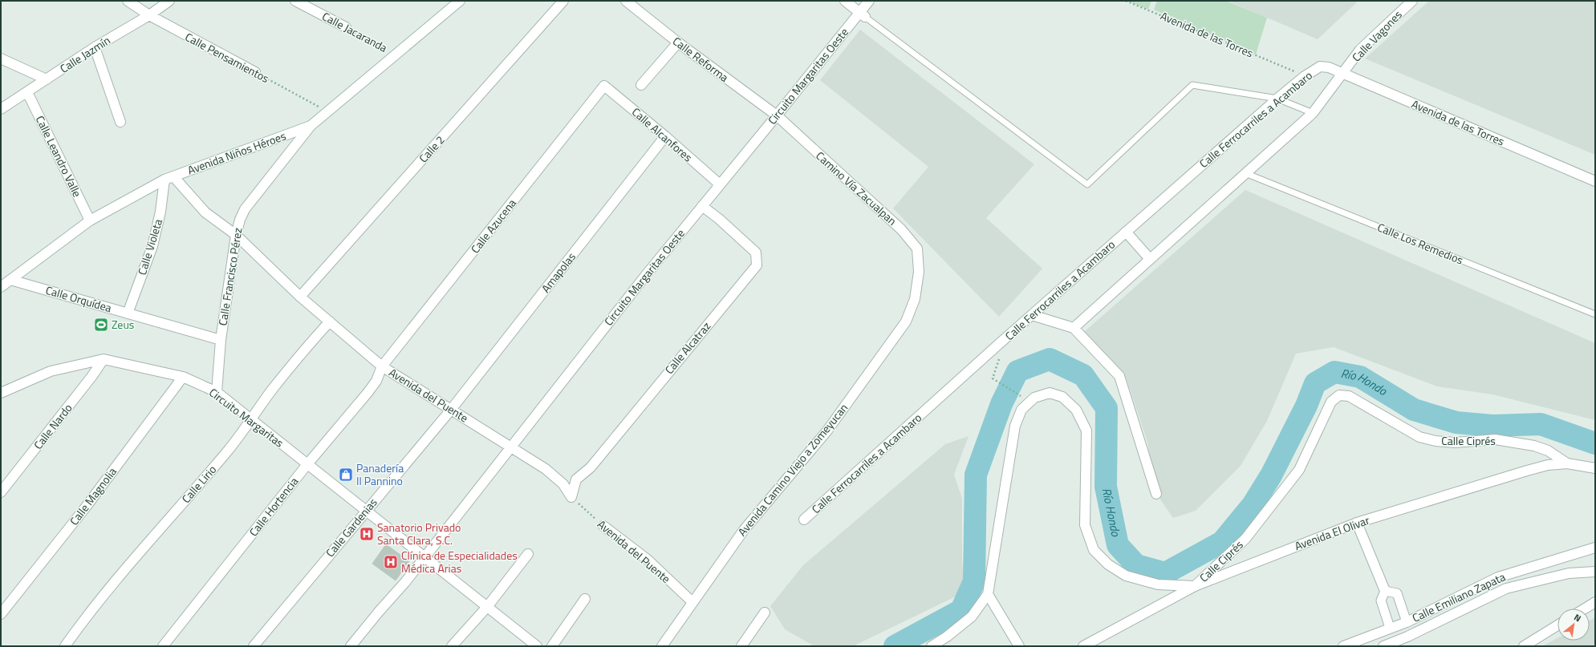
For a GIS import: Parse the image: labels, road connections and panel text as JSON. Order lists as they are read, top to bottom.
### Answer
{
  "streets": {
    "street": [
      "Calle Jacaranda",
      "Avenida de las Torres",
      "Calle Vagones",
      "Calle Jazmín",
      "Calle Pensamientos",
      "Calle Reforma",
      "Circuito Margaritas Oeste",
      "Calle Ferrocarriles a Acambaro",
      "Calle Alcanfores",
      "Calle 2",
      "Avenida Niños Héroes",
      "Calle Leandro Valle",
      "Camino Vía Zacualpan",
      "Calle Azucena",
      "Calle Violeta",
      "Amapolas",
      "Calle Francisco Pérez",
      "Calle Orquídea",
      "Calle Alcatraz",
      "Avenida del Puente",
      "Circuito Margaritas",
      "Calle Nardo",
      "Calle Ciprés",
      "Avenida Camino Viejo a Zomeyucan",
      "Calle Lirio",
      "Calle Magnolia",
      "Calle Hortencia",
      "Calle Gardenias",
      "Avenida El Olivar",
      "Calle Emiliano Zapata"
    ],
    "lane": ["Calle Los Remedios"]
  },
  "crossings": [
    ["Calle Jacaranda", "Avenida Niños Héroes"],
    ["Avenida de las Torres", "Calle Vagones"],
    ["Avenida de las Torres", "Calle Ferrocarriles a Acambaro"],
    ["Calle Jazmín", "Calle Pensamientos"],
    ["Calle Jazmín", "Calle Leandro Valle"],
    ["Calle Pensamientos", "Avenida Niños Héroes"],
    ["Calle Reforma", "Circuito Margaritas Oeste"],
    ["Calle Reforma", "Camino Vía Zacualpan"],
    ["Circuito Margaritas Oeste", "Calle Alcanfores"],
    ["Circuito Margaritas Oeste", "Camino Vía Zacualpan"],
    ["Circuito Margaritas Oeste", "Calle Alcatraz"],
    ["Circuito Margaritas Oeste", "Avenida del Puente"],
    ["Circuito Margaritas Oeste", "Circuito Margaritas"],
    ["Calle Alcanfores", "Calle Azucena"],
    ["Calle Alcanfores", "Amapolas"],
    ["Calle 2", "Avenida del Puente"],
    ["Avenida Niños Héroes", "Calle Leandro Valle"],
    ["Avenida Niños Héroes", "Calle Violeta"],
    ["Avenida Niños Héroes", "Calle Francisco Pérez"],
    ["Avenida Niños Héroes", "Calle Orquídea"],
    ["Avenida Niños Héroes", "Avenida del Puente"],
    ["Camino Vía Zacualpan", "Avenida Camino Viejo a Zomeyucan"],
    ["Calle Azucena", "Avenida del Puente"],
    ["Calle Azucena", "Calle Hortencia"],
    ["Calle Violeta", "Calle Orquídea"],
    ["Calle Violeta", "Avenida del Puente"],
    ["Amapolas", "Avenida del Puente"],
    ["Amapolas", "Calle Gardenias"],
    ["Calle Francisco Pérez", "Calle Orquídea"],
    ["Calle Francisco Pérez", "Avenida del Puente"],
    ["Calle Francisco Pérez", "Circuito Margaritas"],
    ["Calle Alcatraz", "Avenida del Puente"],
    ["Avenida del Puente", "Avenida Camino Viejo a Zomeyucan"],
    ["Avenida del Puente", "Calle Lirio"],
    ["Avenida del Puente", "Calle Hortencia"],
    ["Avenida del Puente", "Calle Gardenias"],
    ["Circuito Margaritas", "Calle Nardo"],
    ["Circuito Margaritas", "Calle Lirio"],
    ["Circuito Margaritas", "Calle Magnolia"],
    ["Circuito Margaritas", "Calle Hortencia"],
    ["Circuito Margaritas", "Calle Gardenias"],
    ["Calle Ciprés", "Avenida El Olivar"]
  ],
  "water": ["Río Hondo"],
  "places": {
    "sports": ["Zeus"],
    "shop": ["Panadería Il Pannino"],
    "hospital": ["Sanatorio Privado Santa Clara, S.C.", "Clínica de Especialidades Médica Arias"]
  },
  "north": "top right"
}
